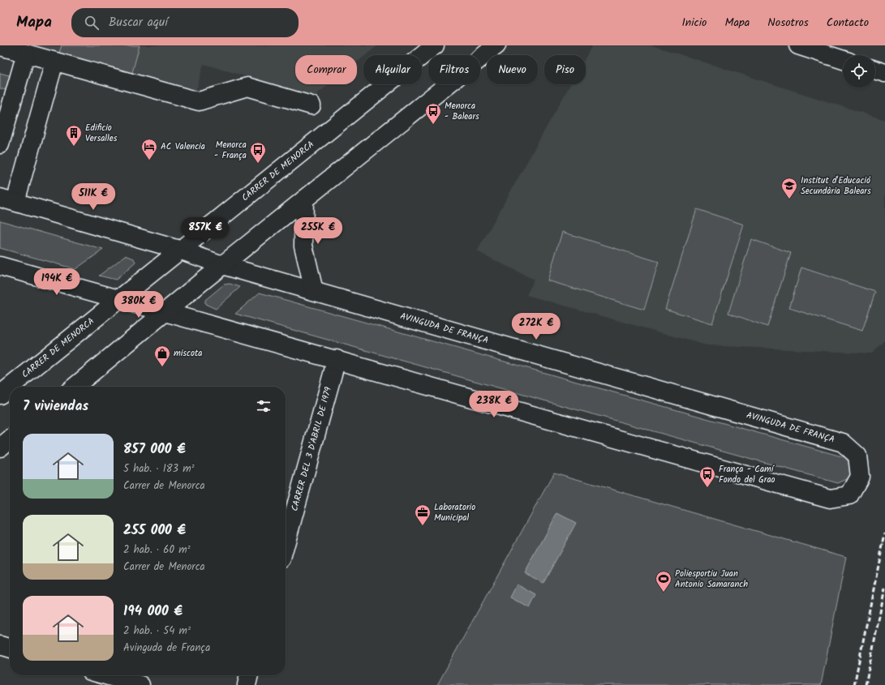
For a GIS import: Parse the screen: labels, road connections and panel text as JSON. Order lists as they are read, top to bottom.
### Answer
{
  "streets": {
    "street": ["CARRER DE MENORCA", "AVINGUDA DE FRANÇA", "CARRER DEL 3 D'ABRIL DE 1979"]
  },
  "crossings": [
    ["CARRER DE MENORCA", "AVINGUDA DE FRANÇA"],
    ["AVINGUDA DE FRANÇA", "CARRER DEL 3 D'ABRIL DE 1979"]
  ],
  "places": {
    "bus stop": ["Menorca - Balears", "Menorca - França", "França - Camí Fondo del Grao"],
    "building": ["Edificio Versalles"],
    "hotel": ["AC Valencia"],
    "school or university": ["Institut d'Educació Secundària Balears"],
    "shop": ["miscota"],
    "office": ["Laboratorio Municipal"],
    "sports": ["Poliesportiu Juan Antonio Samaranch"]
  },
  "page": {
    "header": "Mapa",
    "search": "Buscar aquí",
    "nav": [
      "Inicio",
      "Mapa",
      "Nosotros",
      "Contacto"
    ],
    "chip": [
      "Comprar",
      "Alquilar",
      "Filtros",
      "Nuevo",
      "Piso"
    ],
    "price": [
      "511K €",
      "857K €",
      "255K €",
      "194K €",
      "380K €",
      "272K €",
      "238K €"
    ],
    "heading": "7 viviendas",
    "list": [
      {
        "name": "857 000 €",
        "note": "5 hab. · 183 m² · Carrer de Menorca"
      },
      {
        "name": "255 000 €",
        "note": "2 hab. · 60 m² · Carrer de Menorca"
      },
      {
        "name": "194 000 €",
        "note": "2 hab. · 54 m² · Avinguda de França"
      }
    ]
  }
}
